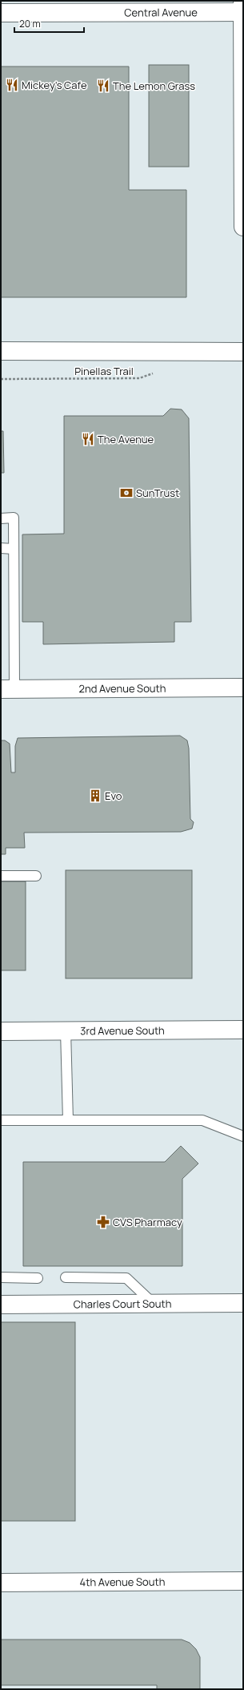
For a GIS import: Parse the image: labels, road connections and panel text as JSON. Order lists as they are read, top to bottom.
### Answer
{
  "streets": {
    "street": [
      "Central Avenue",
      "2nd Avenue South",
      "3rd Avenue South",
      "Charles Court South",
      "4th Avenue South"
    ],
    "path": ["Pinellas Trail"]
  },
  "places": {
    "restaurant": ["Mickey's Cafe", "The Lemon Grass", "The Avenue"],
    "bank": ["SunTrust"],
    "building": ["Evo"],
    "pharmacy": ["CVS Pharmacy"]
  },
  "scale_bar": "20 m"
}
